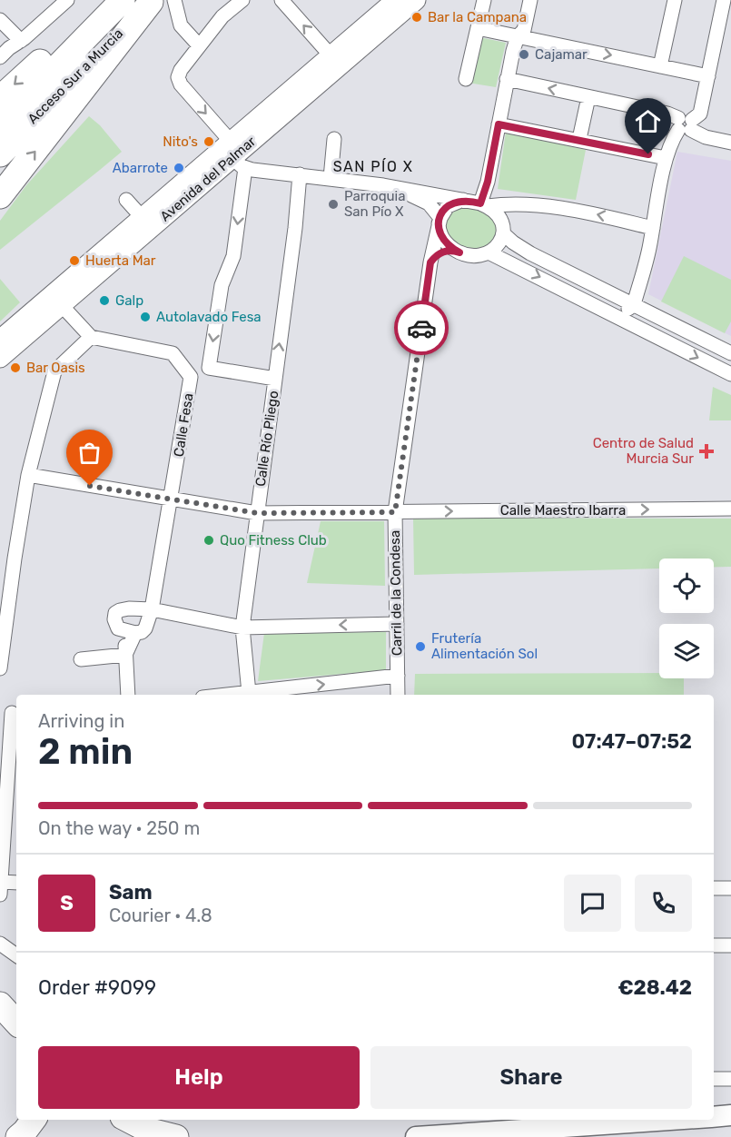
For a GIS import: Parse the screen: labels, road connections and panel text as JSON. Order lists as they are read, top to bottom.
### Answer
{
  "streets": {
    "highway": ["Acceso Sur a Murcia"],
    "main road": ["Avenida del Palmar"],
    "street": [
      "Calle Fesa",
      "Calle Río Pliego",
      "Calle Maestro Ibarra",
      "Carril de la Condesa"
    ]
  },
  "crossings": [
    ["Avenida del Palmar", "Calle Río Pliego"],
    ["Calle Fesa", "Calle Maestro Ibarra"],
    ["Calle Río Pliego", "Calle Maestro Ibarra"],
    ["Calle Maestro Ibarra", "Carril de la Condesa"]
  ],
  "one_way": ["Calle Maestro Ibarra"],
  "districts": ["SAN PÍO X"],
  "places": {
    "other": [
      "Bar la Campana",
      "Cajamar",
      "Nito's",
      "Abarrote",
      "Parroquia San Pío X",
      "Huerta Mar",
      "Galp",
      "Autolavado Fesa",
      "Bar Oasis",
      "Quo Fitness Club",
      "Frutería Alimentación Sol"
    ],
    "health": ["Centro de Salud Murcia Sur"]
  },
  "page": {
    "heading": ["2 min", "Arriving in", "07:47–07:52"],
    "panel": [
      "Sam",
      "Courier · 4.8",
      "Order #9099",
      "€28.42"
    ],
    "bar": "On the way · 250 m",
    "round": "S",
    "buttons": ["Help", "Share"]
  }
}
